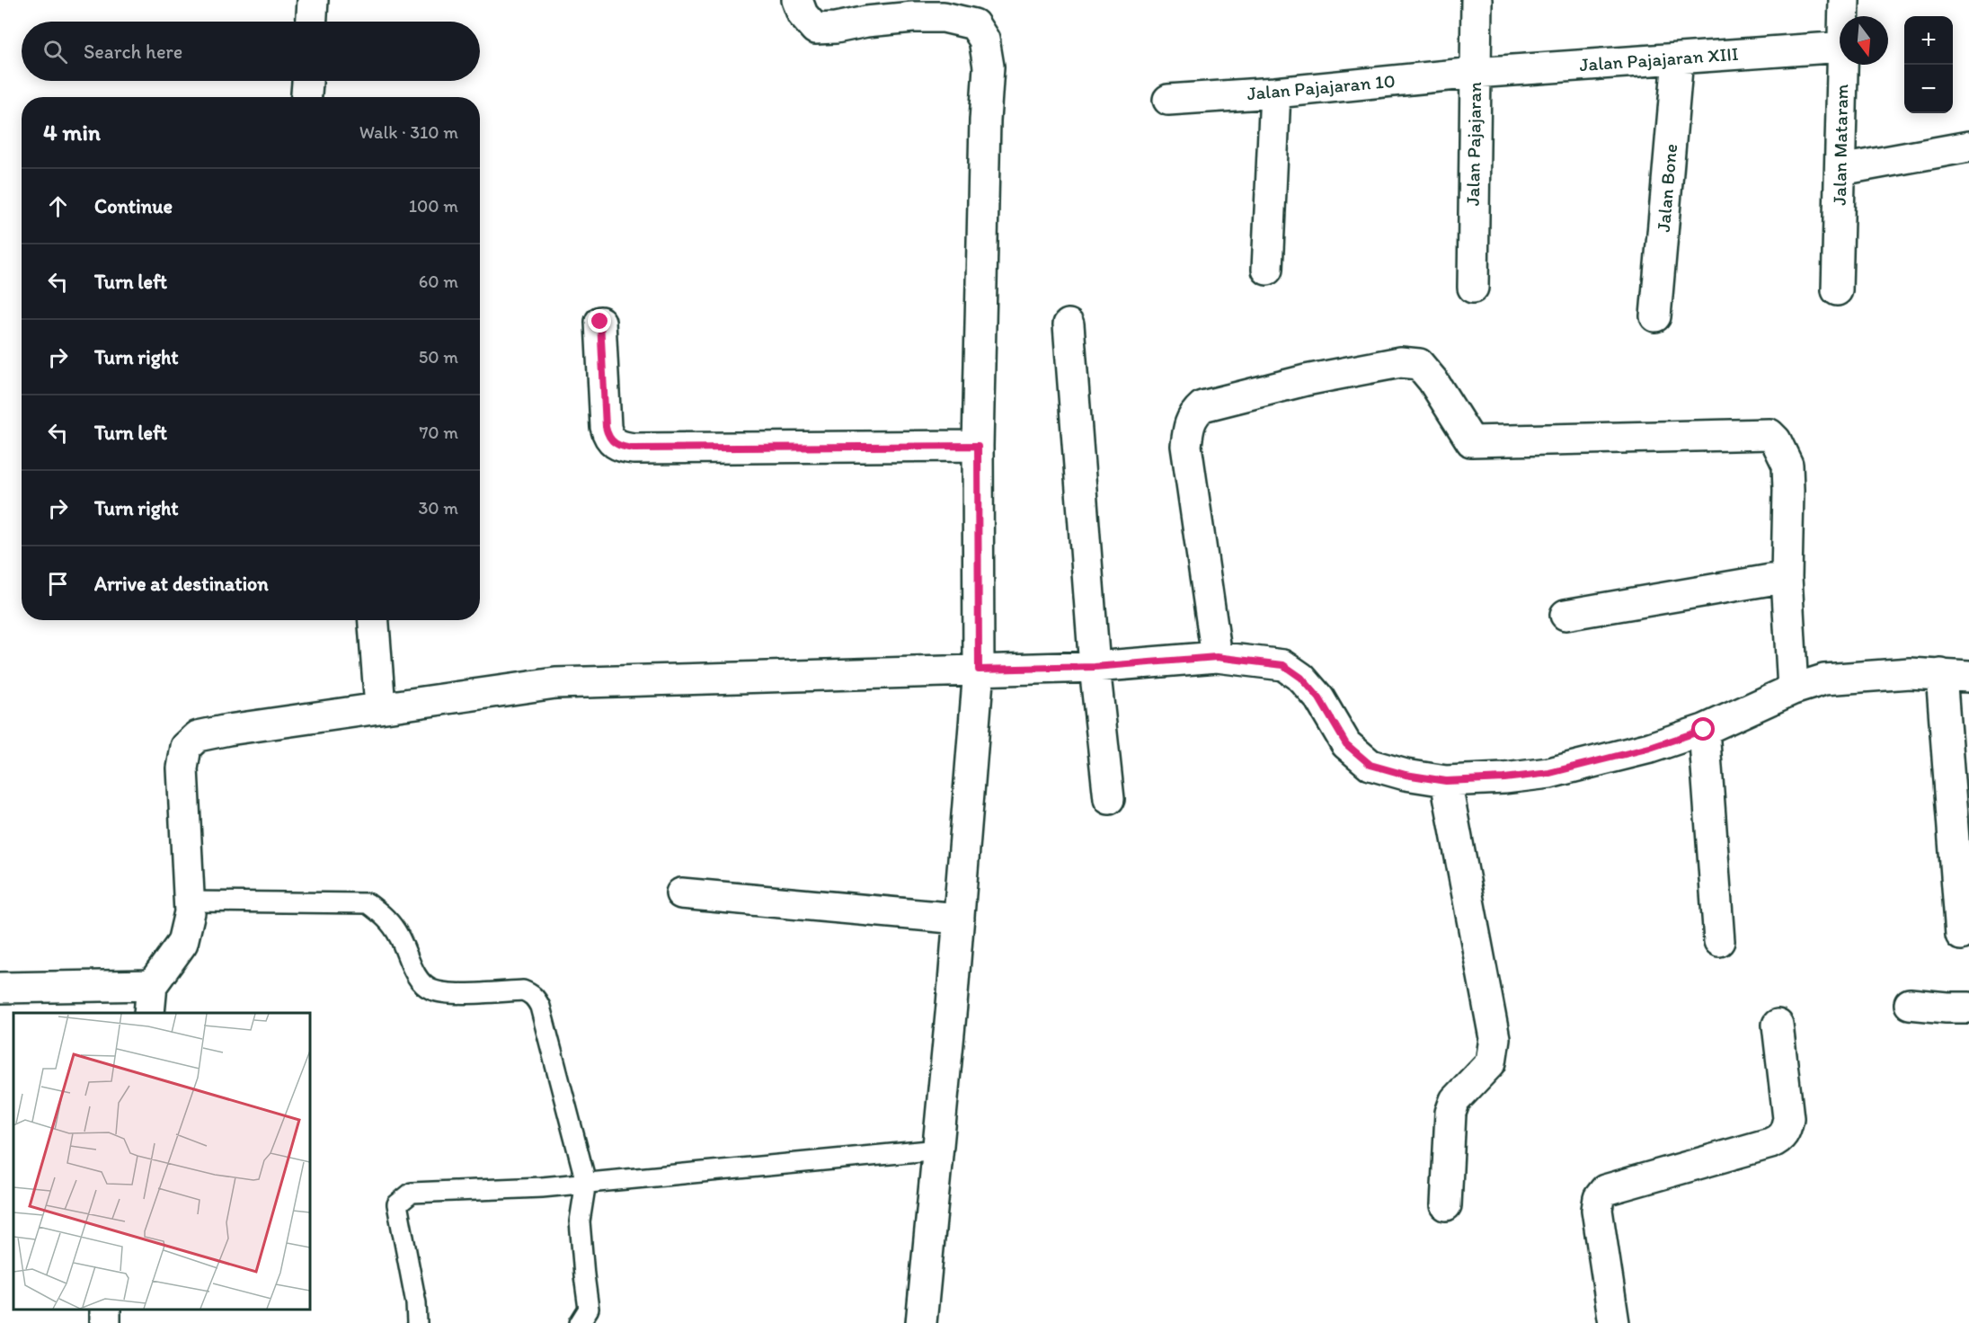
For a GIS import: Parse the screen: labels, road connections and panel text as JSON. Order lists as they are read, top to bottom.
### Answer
{
  "streets": {
    "street": [
      "Jalan Pajajaran XIII",
      "Jalan Pajajaran 10",
      "Jalan Pajajaran",
      "Jalan Mataram",
      "Jalan Bone"
    ]
  },
  "crossings": [
    ["Jalan Pajajaran XIII", "Jalan Pajajaran 10"],
    ["Jalan Pajajaran XIII", "Jalan Pajajaran"],
    ["Jalan Pajajaran XIII", "Jalan Bone"],
    ["Jalan Pajajaran 10", "Jalan Pajajaran"]
  ],
  "north": "bottom",
  "page": {
    "map_buttons": ["+", "−"],
    "search": "Search here",
    "heading": ["4 min", "Walk · 310 m"],
    "list": [
      ["Continue", "100 m"],
      ["Turn left", "60 m"],
      ["Turn right", "50 m"],
      ["Turn left", "70 m"],
      ["Turn right", "30 m"],
      "Arrive at destination"
    ]
  }
}
